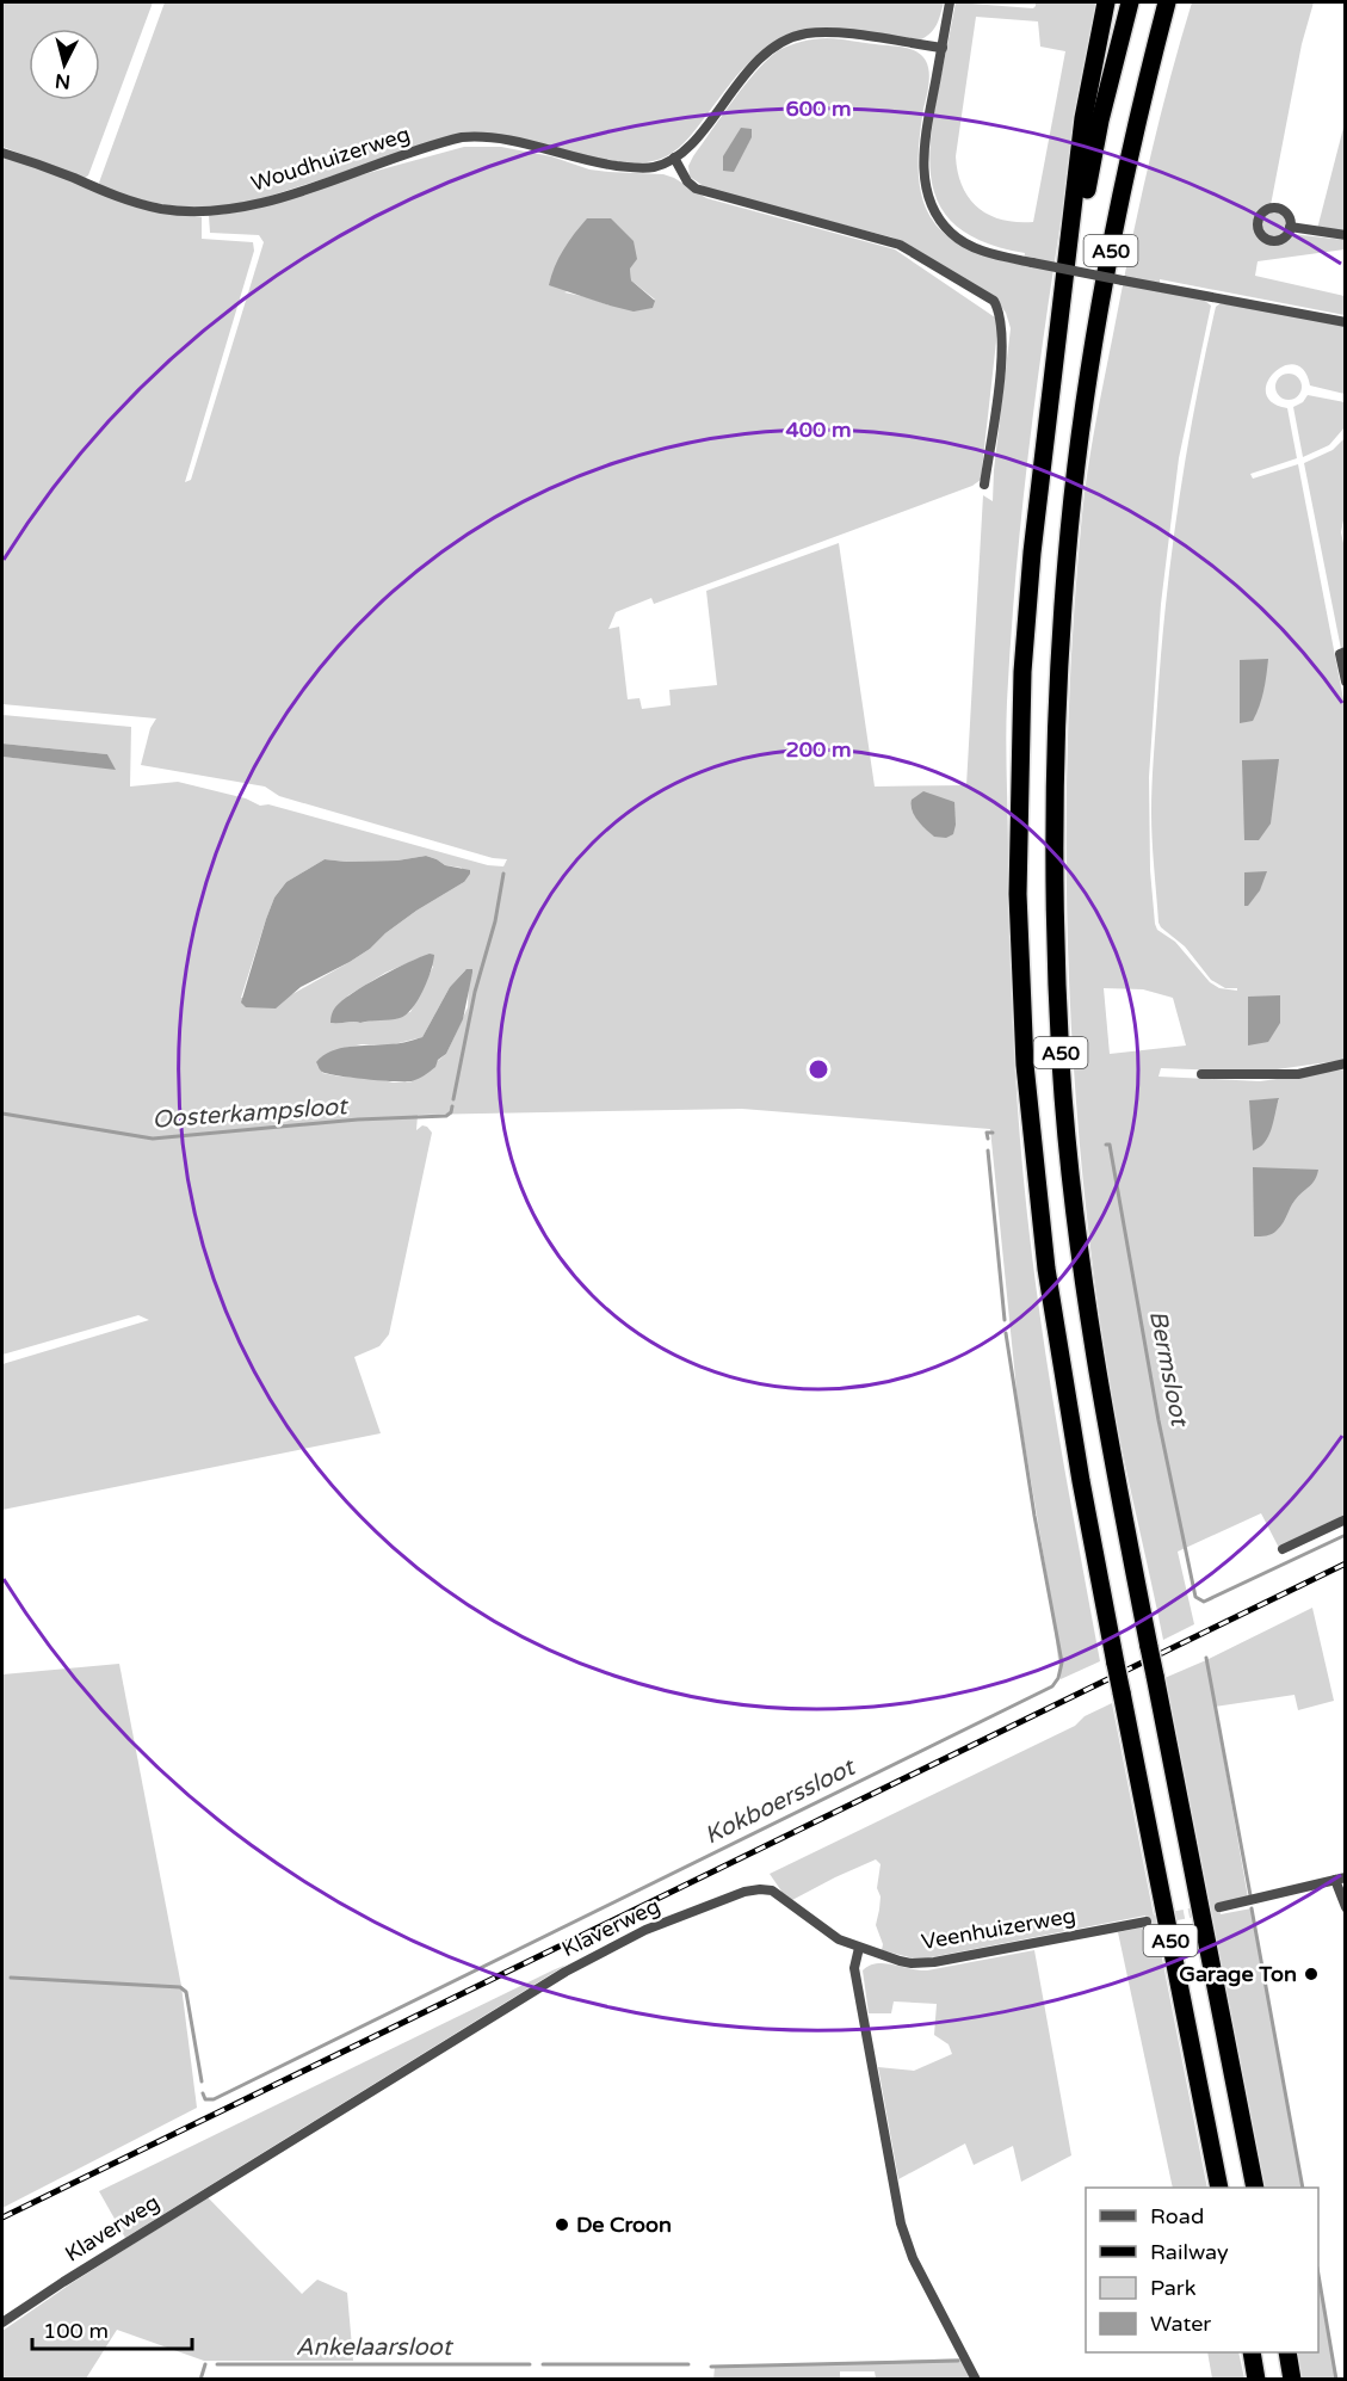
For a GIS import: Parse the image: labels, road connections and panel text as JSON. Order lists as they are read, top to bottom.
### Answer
{
  "streets": {
    "highway": ["A50"],
    "street": ["Woudhuizerweg", "Klaverweg", "Veenhuizerweg"]
  },
  "crossings": [
    ["Klaverweg", "Veenhuizerweg"]
  ],
  "water": [
    "Oosterkampsloot",
    "Bermsloot",
    "Kokboerssloot",
    "Ankelaarsloot"
  ],
  "places": ["Garage Ton", "De Croon"],
  "legend": [
    "Road",
    "Railway",
    "Park",
    "Water"
  ],
  "scale_bar": "100 m",
  "north": "bottom",
  "rings": ["600 m", "400 m", "200 m"]
}
